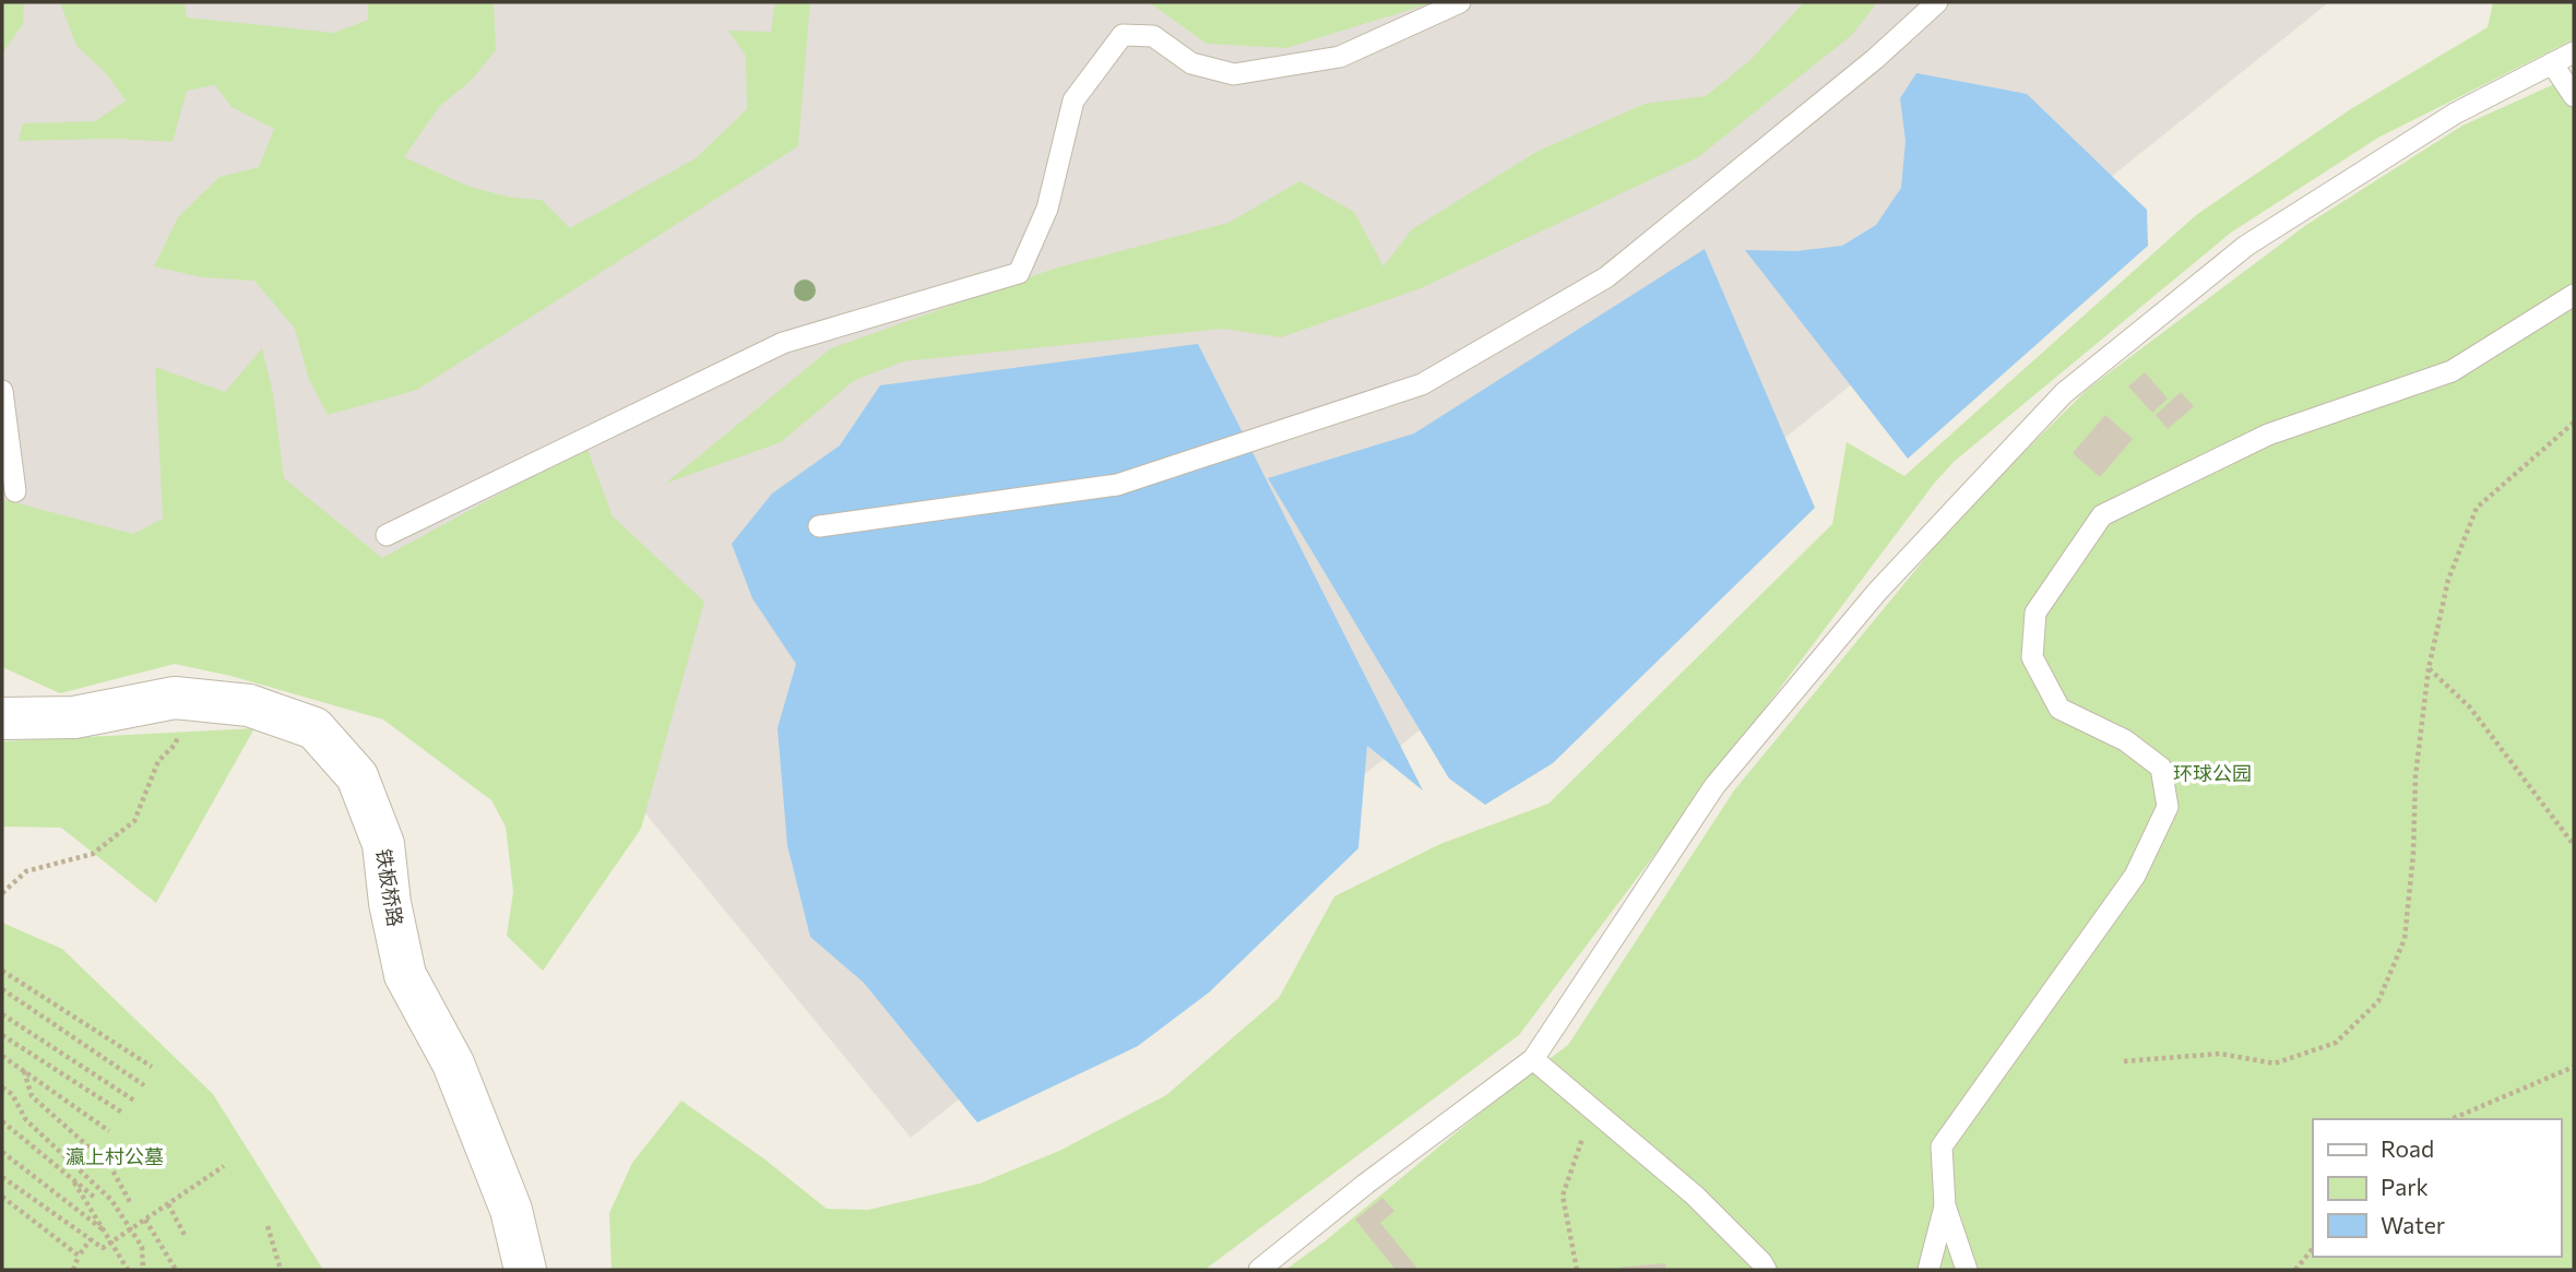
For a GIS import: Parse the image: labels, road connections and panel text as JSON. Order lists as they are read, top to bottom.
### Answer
{
  "streets": {
    "street": ["铁板桥路"]
  },
  "parks": ["环球公园", "瀛上村公墓"],
  "legend": ["Road", "Park", "Water"]
}
